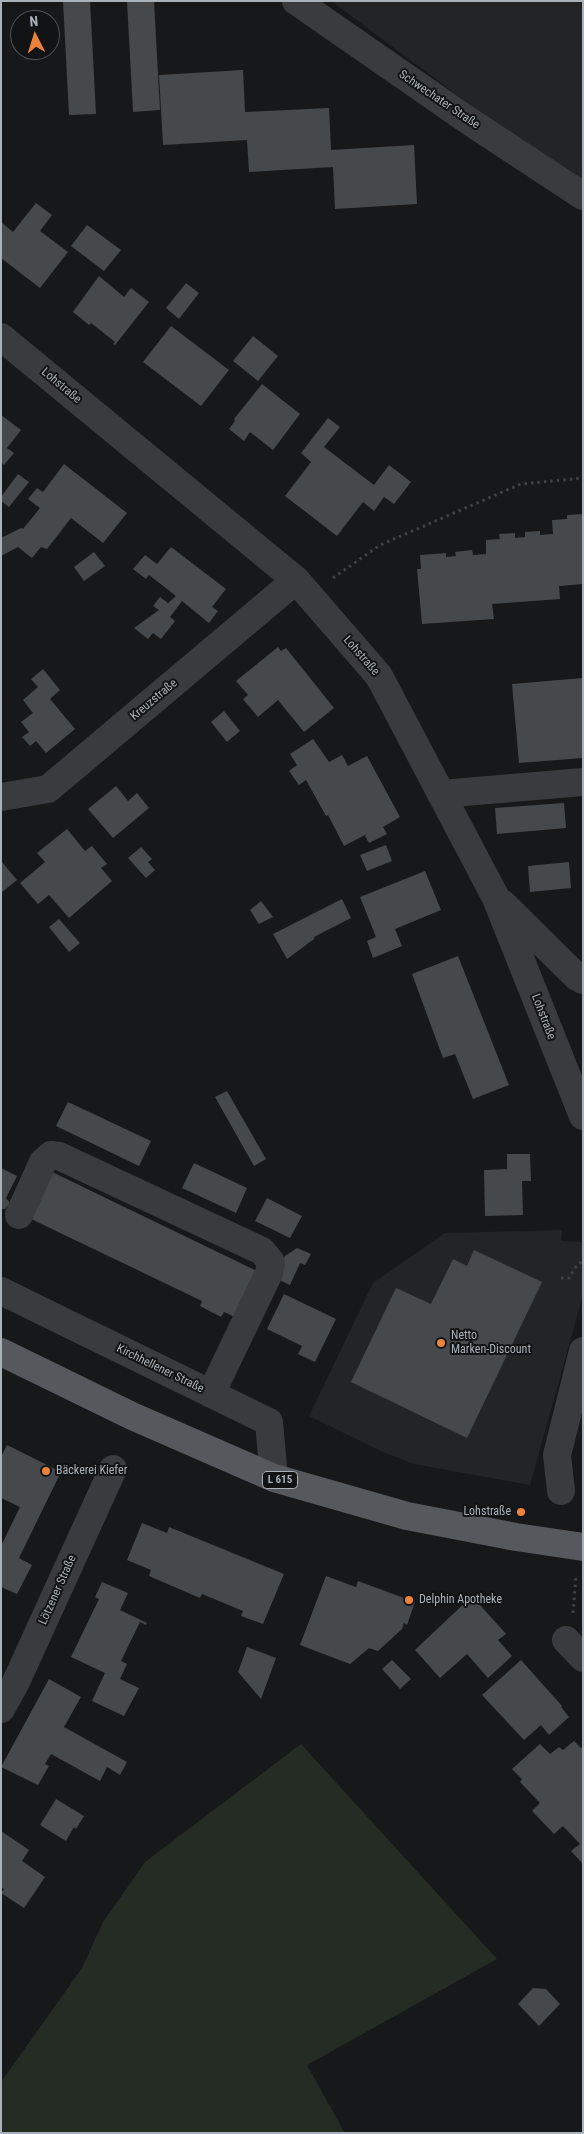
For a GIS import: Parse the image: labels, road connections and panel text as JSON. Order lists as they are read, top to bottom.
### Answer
{
  "streets": {
    "main road": ["L 615"],
    "street": [
      "Schwechater Straße",
      "Lohstraße",
      "Kreuzstraße",
      "Kirchhellener Straße",
      "Lötzener Straße"
    ]
  },
  "crossings": [
    ["Lohstraße", "Kreuzstraße"],
    ["Kirchhellener Straße", "L 615"]
  ],
  "places": [
    "Netto Marken-Discount",
    "Bäckerei Kiefer",
    "Lohstraße",
    "Delphin Apotheke"
  ],
  "north": "top"
}
